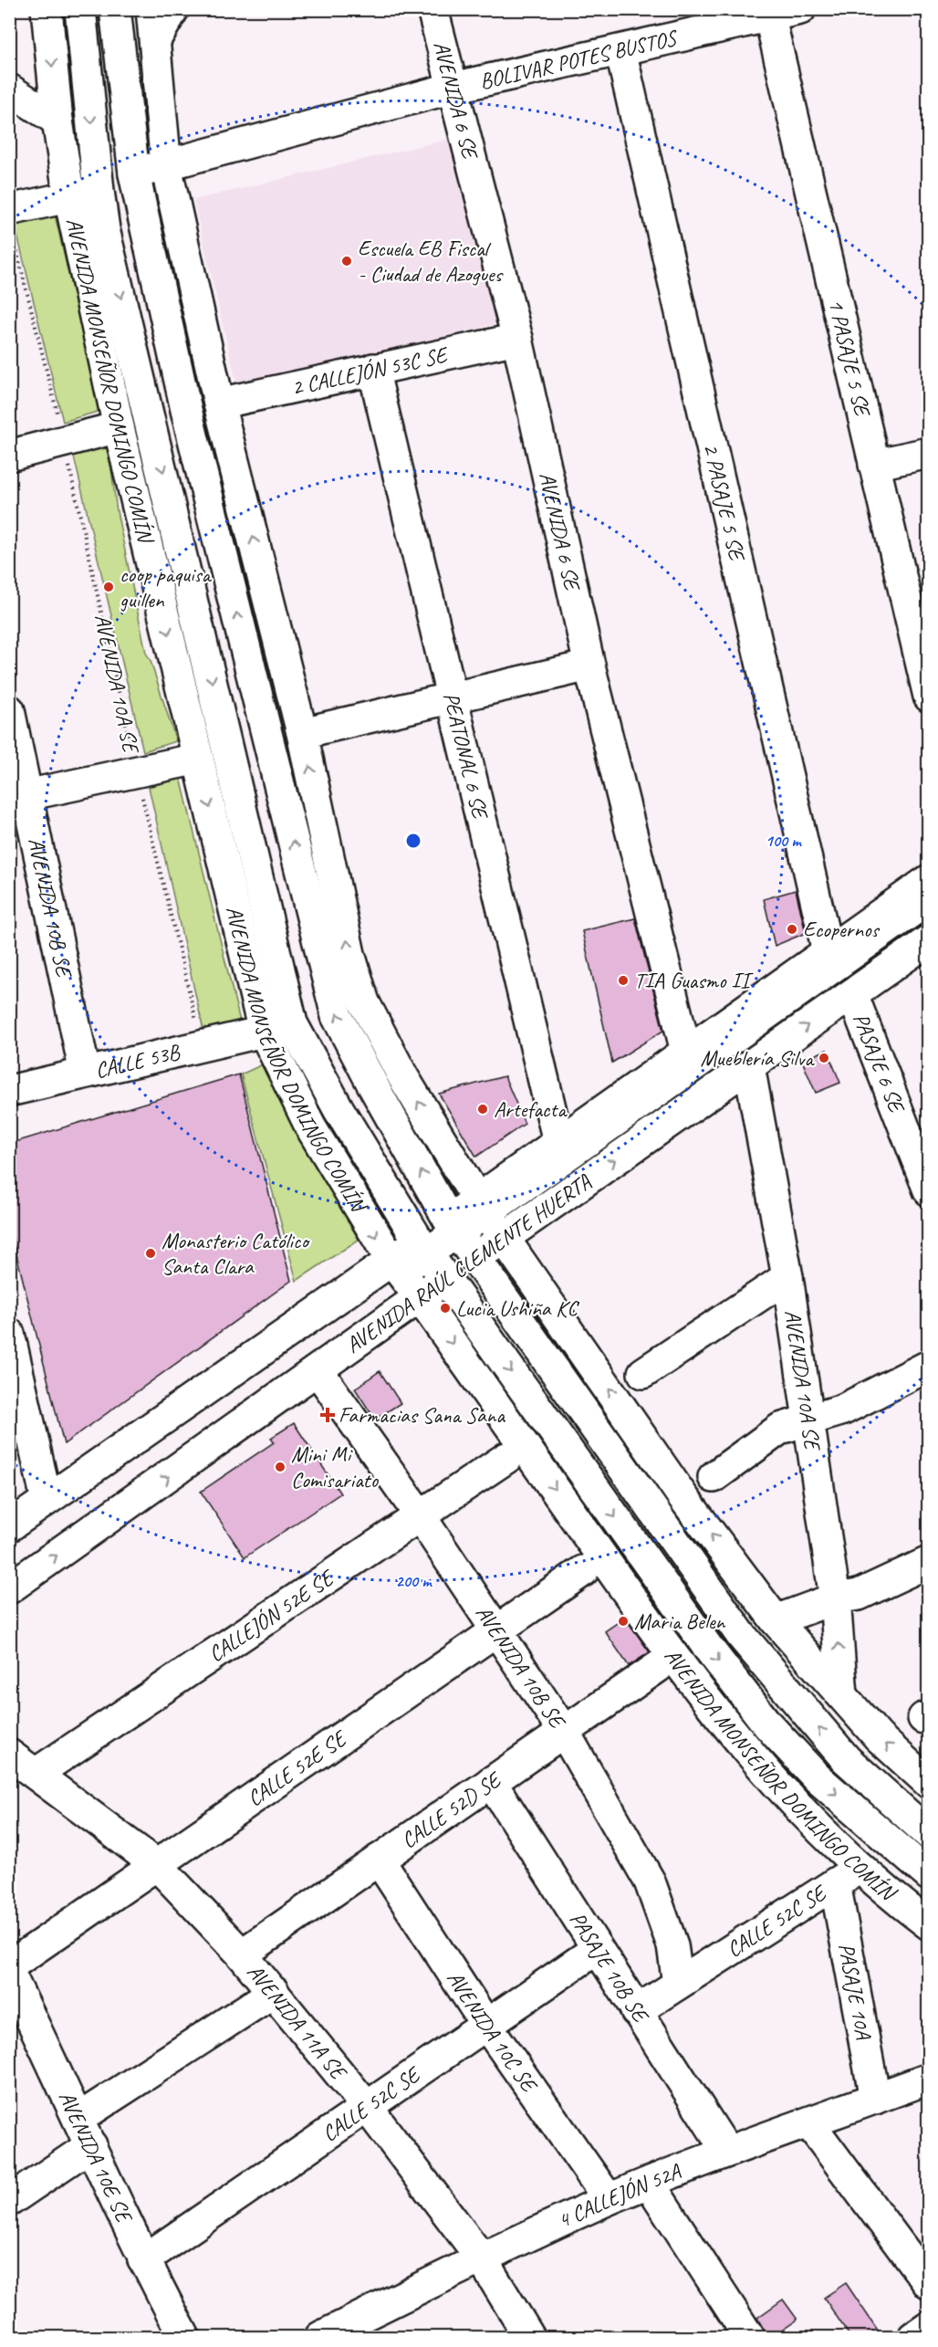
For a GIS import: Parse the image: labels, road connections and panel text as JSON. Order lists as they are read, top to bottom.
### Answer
{
  "streets": {
    "street": [
      "BOLIVAR POTES BUSTOS",
      "AVENIDA 6 SE",
      "1 PASAJE 5 SE",
      "2 CALLEJÓN 53C SE",
      "AVENIDA MONSEÑOR DOMINGO COMÍN",
      "2 PASAJE 5 SE",
      "AVENIDA 10A SE",
      "PEATONAL 6 SE",
      "AVENIDA 10B SE",
      "CALLE 53B",
      "PASAJE 6 SE",
      "AVENIDA RAÚL CLEMENTE HUERTA",
      "CALLEJÓN 52E SE",
      "CALLE 52E SE",
      "CALLE 52D SE",
      "CALLE 52C SE",
      "PASAJE 10B SE",
      "PASAJE 10A",
      "AVENIDA 11A SE",
      "AVENIDA 10C SE",
      "AVENIDA 10E SE",
      "4 CALLEJÓN 52A"
    ]
  },
  "crossings": [
    ["BOLIVAR POTES BUSTOS", "AVENIDA 6 SE"],
    ["BOLIVAR POTES BUSTOS", "1 PASAJE 5 SE"],
    ["BOLIVAR POTES BUSTOS", "2 PASAJE 5 SE"],
    ["AVENIDA 6 SE", "2 CALLEJÓN 53C SE"],
    ["AVENIDA 6 SE", "AVENIDA RAÚL CLEMENTE HUERTA"],
    ["2 CALLEJÓN 53C SE", "PEATONAL 6 SE"],
    ["AVENIDA MONSEÑOR DOMINGO COMÍN", "CALLE 53B"],
    ["AVENIDA MONSEÑOR DOMINGO COMÍN", "AVENIDA RAÚL CLEMENTE HUERTA"],
    ["AVENIDA MONSEÑOR DOMINGO COMÍN", "CALLE 52C SE"],
    ["AVENIDA MONSEÑOR DOMINGO COMÍN", "PASAJE 10A"],
    ["2 PASAJE 5 SE", "AVENIDA RAÚL CLEMENTE HUERTA"],
    ["AVENIDA 10A SE", "CALLE 53B"],
    ["AVENIDA 10A SE", "AVENIDA RAÚL CLEMENTE HUERTA"],
    ["PEATONAL 6 SE", "AVENIDA RAÚL CLEMENTE HUERTA"],
    ["AVENIDA 10B SE", "CALLE 53B"],
    ["AVENIDA 10B SE", "AVENIDA RAÚL CLEMENTE HUERTA"],
    ["AVENIDA 10B SE", "CALLEJÓN 52E SE"],
    ["AVENIDA 10B SE", "CALLE 52E SE"],
    ["AVENIDA 10B SE", "CALLE 52D SE"],
    ["AVENIDA 10B SE", "CALLE 52C SE"],
    ["PASAJE 6 SE", "AVENIDA RAÚL CLEMENTE HUERTA"],
    ["CALLEJÓN 52E SE", "AVENIDA 11A SE"],
    ["CALLE 52E SE", "AVENIDA 11A SE"],
    ["CALLE 52D SE", "PASAJE 10B SE"],
    ["CALLE 52D SE", "AVENIDA 11A SE"],
    ["CALLE 52D SE", "AVENIDA 10C SE"],
    ["CALLE 52C SE", "PASAJE 10B SE"],
    ["CALLE 52C SE", "PASAJE 10A"],
    ["CALLE 52C SE", "AVENIDA 11A SE"],
    ["CALLE 52C SE", "AVENIDA 10C SE"],
    ["CALLE 52C SE", "AVENIDA 10E SE"],
    ["PASAJE 10B SE", "4 CALLEJÓN 52A"],
    ["PASAJE 10A", "4 CALLEJÓN 52A"],
    ["AVENIDA 11A SE", "4 CALLEJÓN 52A"],
    ["AVENIDA 10C SE", "4 CALLEJÓN 52A"]
  ],
  "places": {
    "other": [
      "Escuela EB Fiscal - Ciudad de Azogues",
      "coop paquisa guillen",
      "Ecopernos",
      "TIA Guasmo II",
      "Mueblería Silva",
      "Artefacta",
      "Monasterio Católico Santa Clara",
      "Lucia Ushiña KC",
      "Mini Mi Comisariato",
      "Maria Belen"
    ],
    "health": ["Farmacias Sana Sana"]
  },
  "rings": ["100 m", "200 m"]
}
